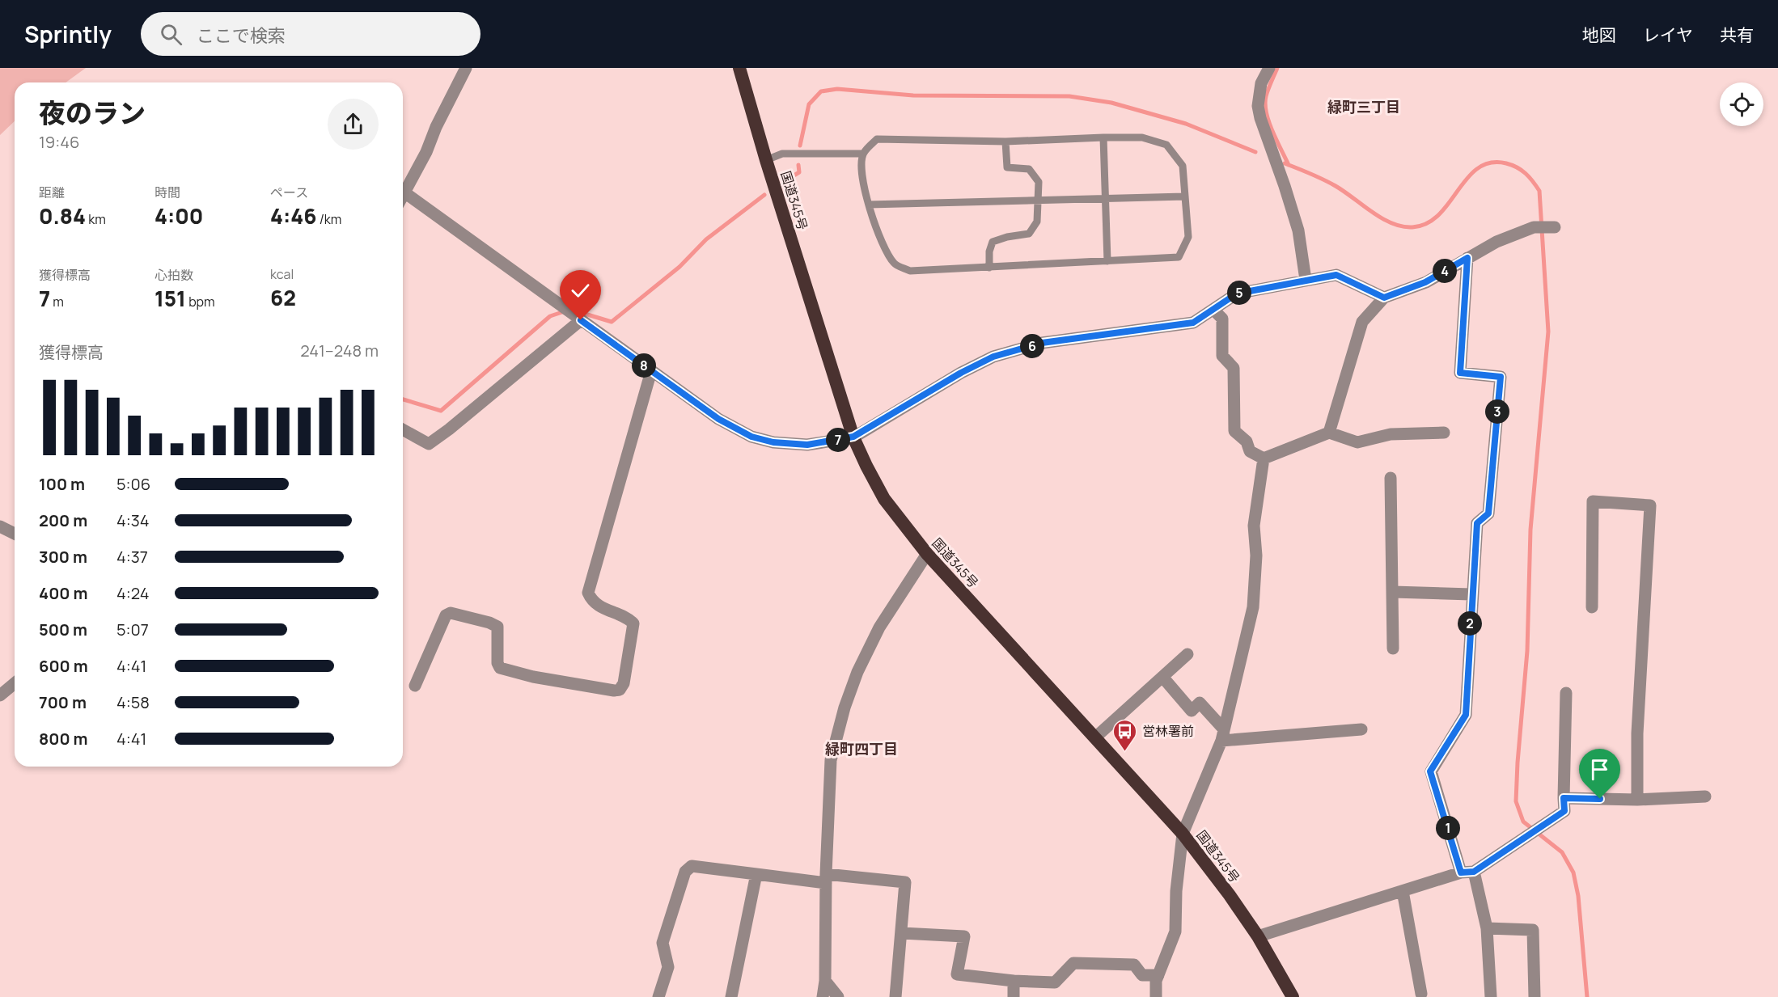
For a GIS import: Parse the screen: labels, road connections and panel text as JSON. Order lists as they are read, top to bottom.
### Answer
{
  "streets": {
    "highway": ["国道345号"]
  },
  "districts": ["緑町三丁目", "緑町四丁目"],
  "places": {
    "bus stop": ["営林署前"]
  },
  "page": {
    "header": "Sprintly",
    "search": "ここで検索",
    "nav": ["地図", "レイヤ", "共有"],
    "heading": ["夜のラン", "19:46"],
    "stats": [
      ["距離", "0.84 km"],
      ["時間", "4:00"],
      ["ペース", "4:46 /km"],
      ["獲得標高", "7 m"],
      ["心拍数", "151 bpm"],
      ["kcal", "62"]
    ],
    "pins": [
      "4",
      "5",
      "6",
      "8",
      "3",
      "7",
      "2",
      "1"
    ],
    "chart": ["獲得標高", "241–248 m"],
    "list": [
      {
        "name": "100 m",
        "note": "5:06"
      },
      {
        "name": "200 m",
        "note": "4:34"
      },
      {
        "name": "300 m",
        "note": "4:37"
      },
      {
        "name": "400 m",
        "note": "4:24"
      },
      {
        "name": "500 m",
        "note": "5:07"
      },
      {
        "name": "600 m",
        "note": "4:41"
      },
      {
        "name": "700 m",
        "note": "4:58"
      },
      {
        "name": "800 m",
        "note": "4:41"
      }
    ]
  }
}
